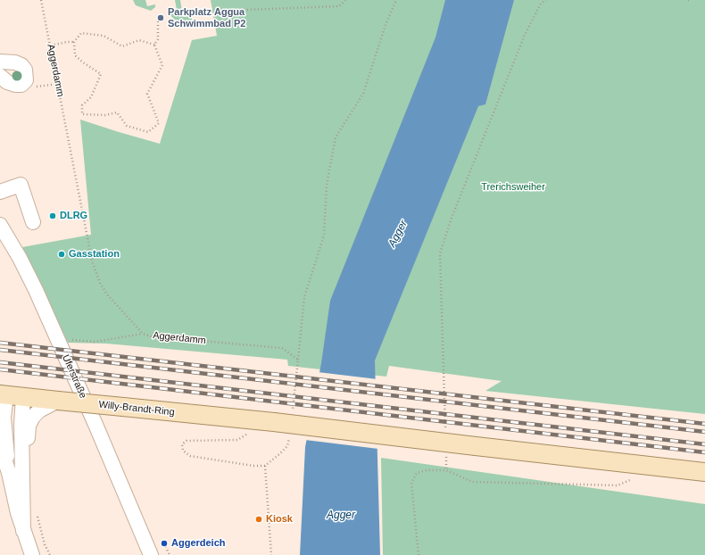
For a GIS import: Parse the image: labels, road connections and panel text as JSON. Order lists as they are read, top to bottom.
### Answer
{
  "streets": {
    "main road": ["Willy-Brandt-Ring"],
    "street": ["Uferstraße"],
    "path": ["Aggerdamm"]
  },
  "water": ["Agger"],
  "parks": ["Trerichsweiher"],
  "places": [
    "Parkplatz Aggua Schwimmbad P2",
    "DLRG",
    "Gasstation",
    "Kiosk",
    "Aggerdeich"
  ]
}
